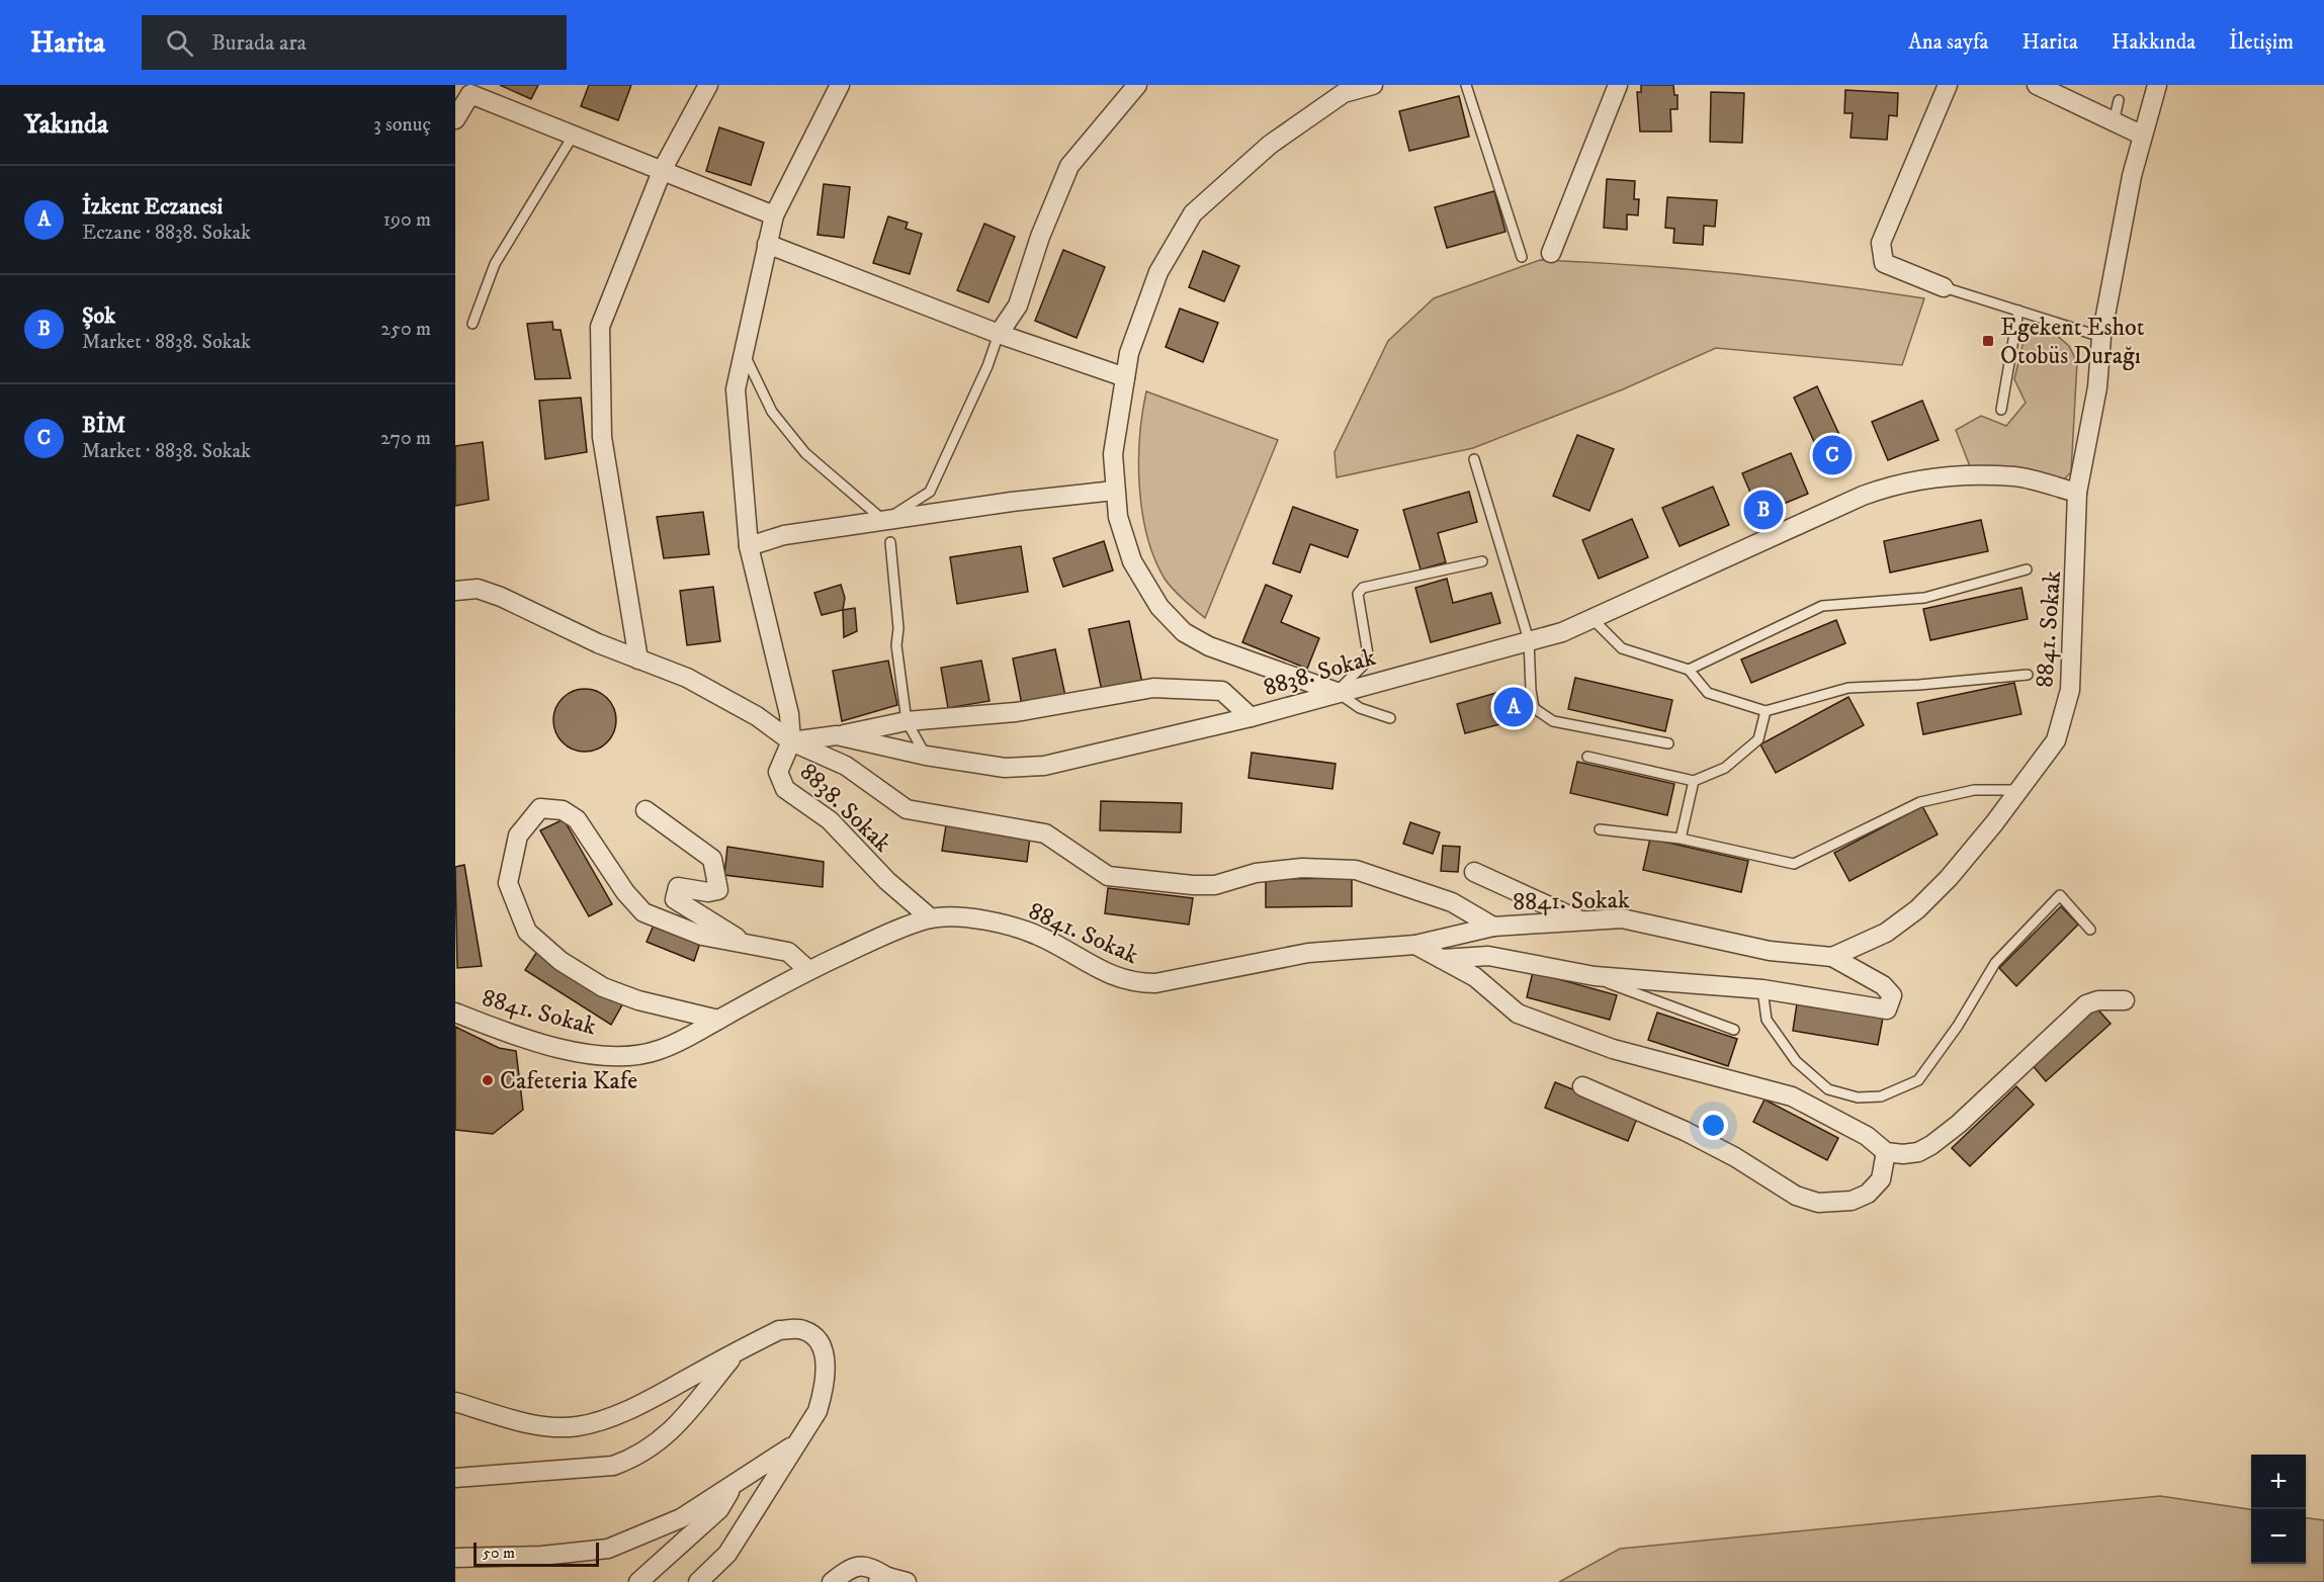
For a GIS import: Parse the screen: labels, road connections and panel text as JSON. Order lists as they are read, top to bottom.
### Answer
{
  "streets": {
    "street": ["8841. Sokak", "8838. Sokak"]
  },
  "crossings": [
    ["8841. Sokak", "8838. Sokak"]
  ],
  "places": {
    "transit": ["Egekent Eshot Otobüs Durağı"],
    "other": ["Cafeteria Kafe"]
  },
  "scale_bar": "50 m",
  "page": {
    "header": "Harita",
    "search": "Burada ara",
    "nav": [
      "Ana sayfa",
      "Harita",
      "Hakkında",
      "İletişim"
    ],
    "heading": ["Yakında", "3 sonuç"],
    "list": [
      {
        "mark": "A",
        "name": "İzkent Eczanesi",
        "note": "Eczane · 8838. Sokak",
        "value": "190 m"
      },
      {
        "mark": "B",
        "name": "Şok",
        "note": "Market · 8838. Sokak",
        "value": "250 m"
      },
      {
        "mark": "C",
        "name": "BİM",
        "note": "Market · 8838. Sokak",
        "value": "270 m"
      }
    ],
    "pins": ["C", "B", "A"],
    "map_buttons": ["+", "−"],
    "scale": "50 m"
  }
}
